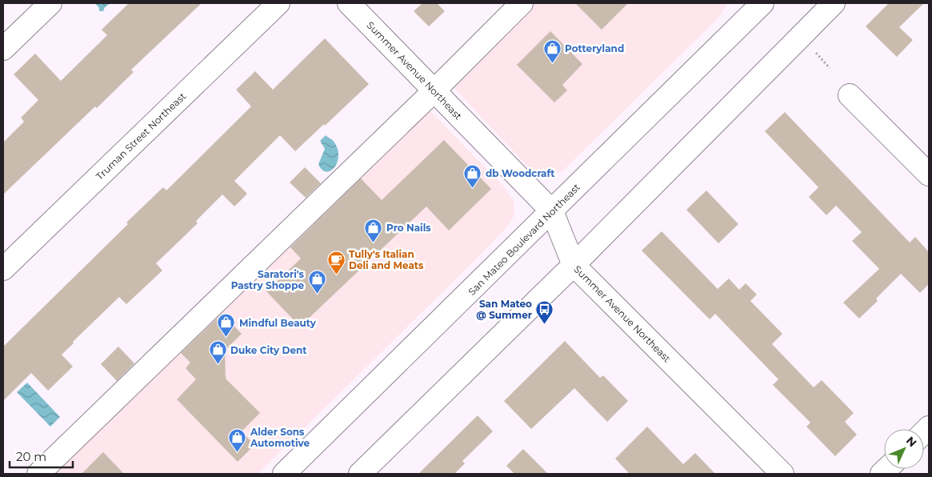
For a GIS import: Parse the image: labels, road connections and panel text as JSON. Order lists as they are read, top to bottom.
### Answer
{
  "streets": {
    "main road": ["Summer Avenue Northeast", "Truman Street Northeast", "San Mateo Boulevard Northeast"]
  },
  "crossings": [
    ["Summer Avenue Northeast", "San Mateo Boulevard Northeast"]
  ],
  "places": {
    "shop": [
      "Potteryland",
      "db Woodcraft",
      "Pro Nails",
      "Saratori's Pastry Shoppe",
      "Mindful Beauty",
      "Duke City Dent",
      "Alder Sons Automotive"
    ],
    "cafe": ["Tully's Italian Deli and Meats"],
    "bus stop": ["San Mateo @ Summer"]
  },
  "scale_bar": "20 m",
  "north": "top right"
}
